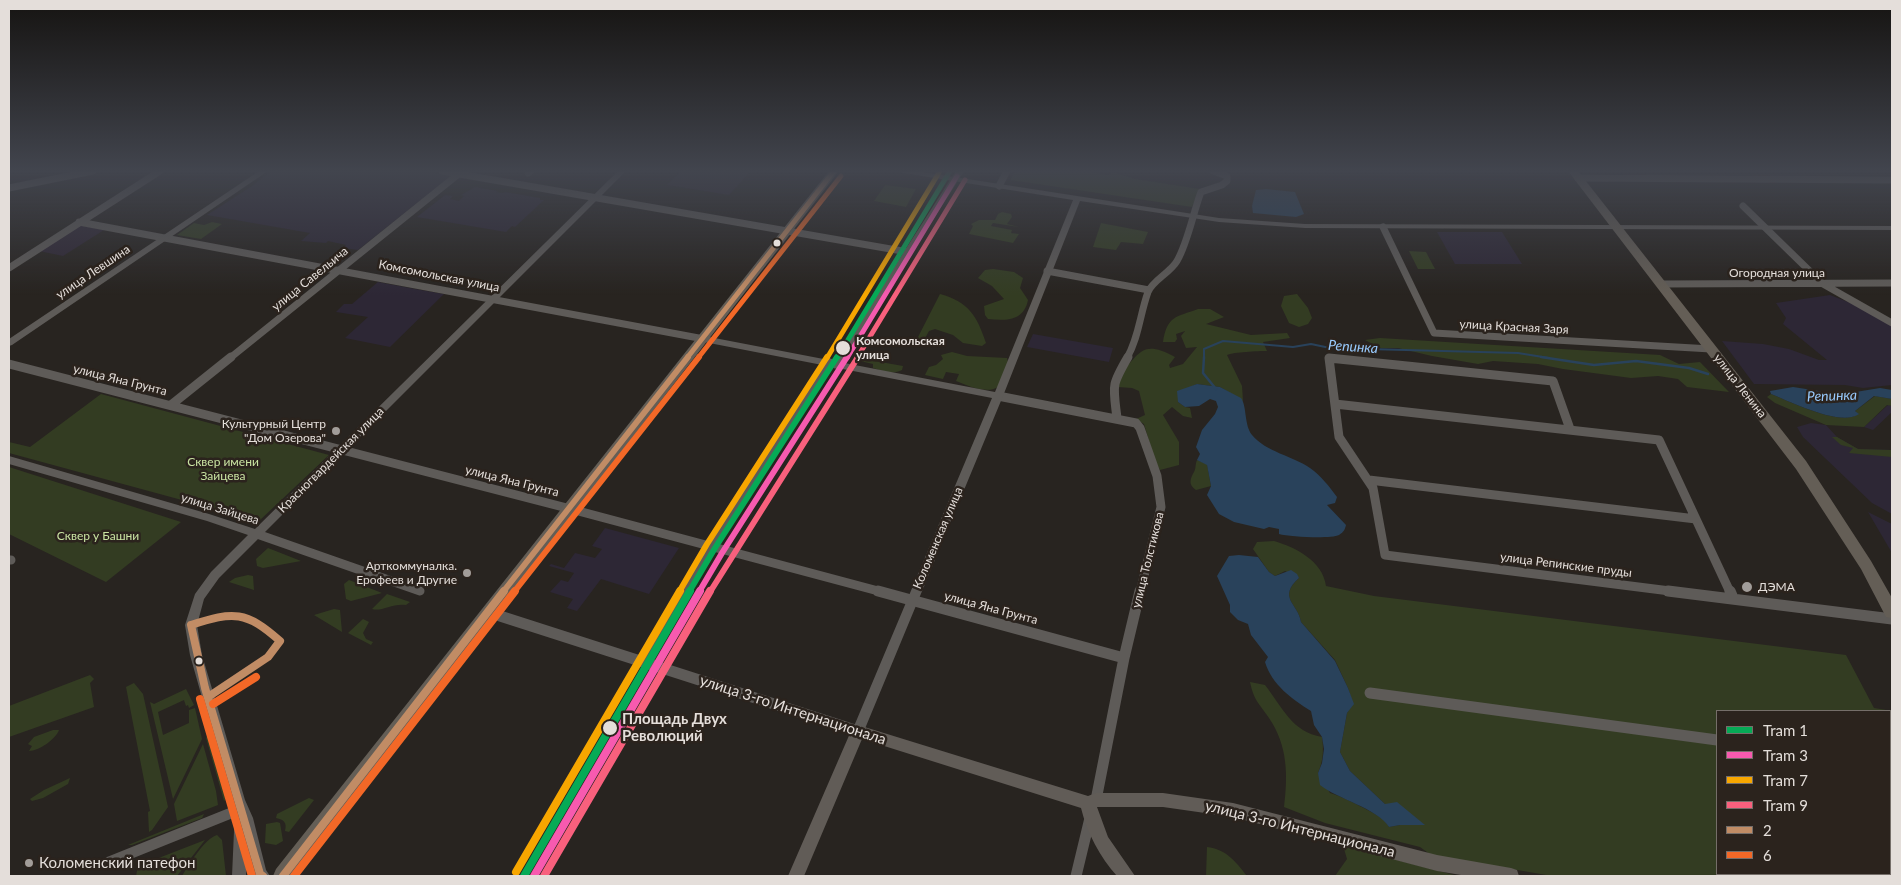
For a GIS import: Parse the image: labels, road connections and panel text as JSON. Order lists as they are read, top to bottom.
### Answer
{
  "streets": {
    "main road": ["улица Ленина", "Коломенская улица", "улица 3-го Интернационала"],
    "street": [
      "улица Левшина",
      "Огородная улица",
      "Комсомольская улица",
      "улица Савельича",
      "улица Красная Заря",
      "улица Яна Грунта",
      "Красногвардейская улица",
      "улица Зайцева",
      "улица Толстикова",
      "улица Репинские пруды"
    ]
  },
  "crossings": [
    ["улица Левшина", "Комсомольская улица"],
    ["Огородная улица", "улица Ленина"],
    ["Комсомольская улица", "улица Савельича"],
    ["Комсомольская улица", "Красногвардейская улица"],
    ["Комсомольская улица", "Коломенская улица"],
    ["Комсомольская улица", "улица Толстикова"],
    ["улица Савельича", "улица Яна Грунта"],
    ["улица Красная Заря", "улица Ленина"],
    ["улица Яна Грунта", "Красногвардейская улица"],
    ["улица Яна Грунта", "Коломенская улица"],
    ["улица Яна Грунта", "улица Толстикова"],
    ["Красногвардейская улица", "улица Зайцева"],
    ["Коломенская улица", "улица 3-го Интернационала"],
    ["улица Толстикова", "улица 3-го Интернационала"]
  ],
  "water": ["Репинка"],
  "parks": ["Сквер имени Зайцева", "Сквер у Башни"],
  "places": [
    "Комсомольская улица",
    "Культурный Центр \"Дом Озерова\"",
    "Арткоммуналка. Ерофеев и Другие",
    "ДЭМА",
    "Площадь Двух Революций",
    "Коломенский патефон"
  ],
  "lines": [
    "tram line 1",
    "tram line 3",
    "tram line 7",
    "tram line 9",
    "transit line 2",
    "transit line 6"
  ],
  "legend": [
    "Tram 1",
    "Tram 3",
    "Tram 7",
    "Tram 9",
    "2",
    "6"
  ]
}
